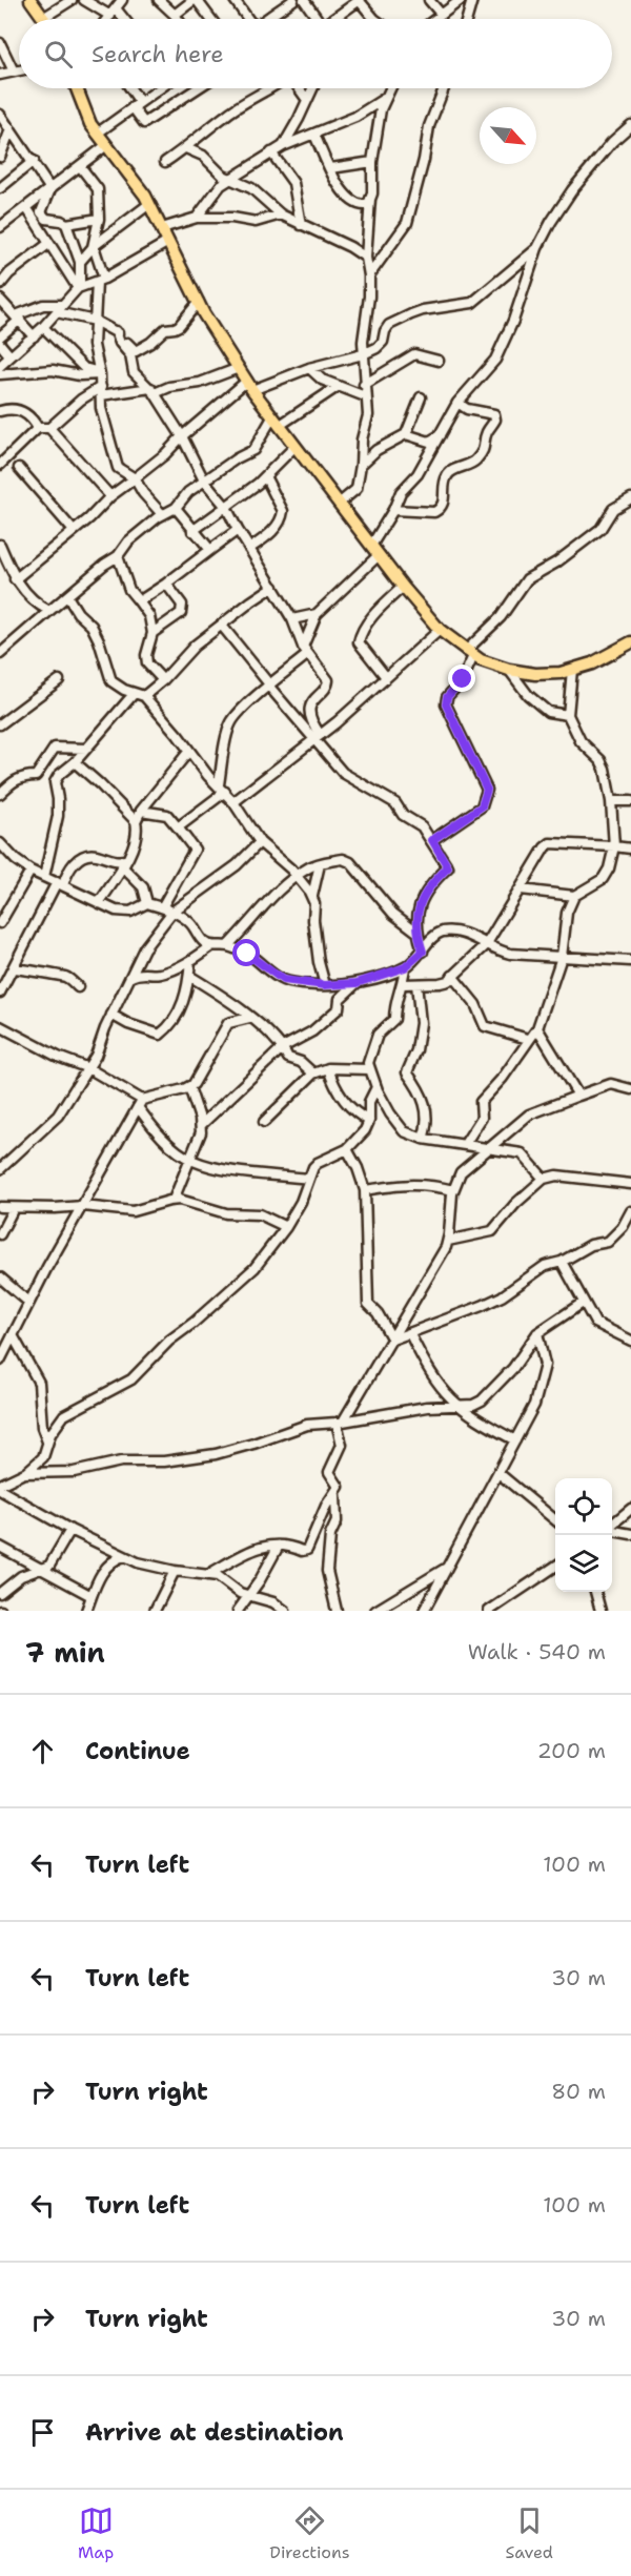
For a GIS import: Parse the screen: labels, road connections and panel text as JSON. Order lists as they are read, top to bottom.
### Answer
{
  "north": "bottom right",
  "page": {
    "search": "Search here",
    "heading": ["7 min", "Walk · 540 m"],
    "list": [
      ["Continue", "200 m"],
      ["Turn left", "100 m"],
      ["Turn left", "30 m"],
      ["Turn right", "80 m"],
      ["Turn left", "100 m"],
      ["Turn right", "30 m"],
      "Arrive at destination"
    ],
    "nav": ["Map", "Directions", "Saved"]
  }
}
